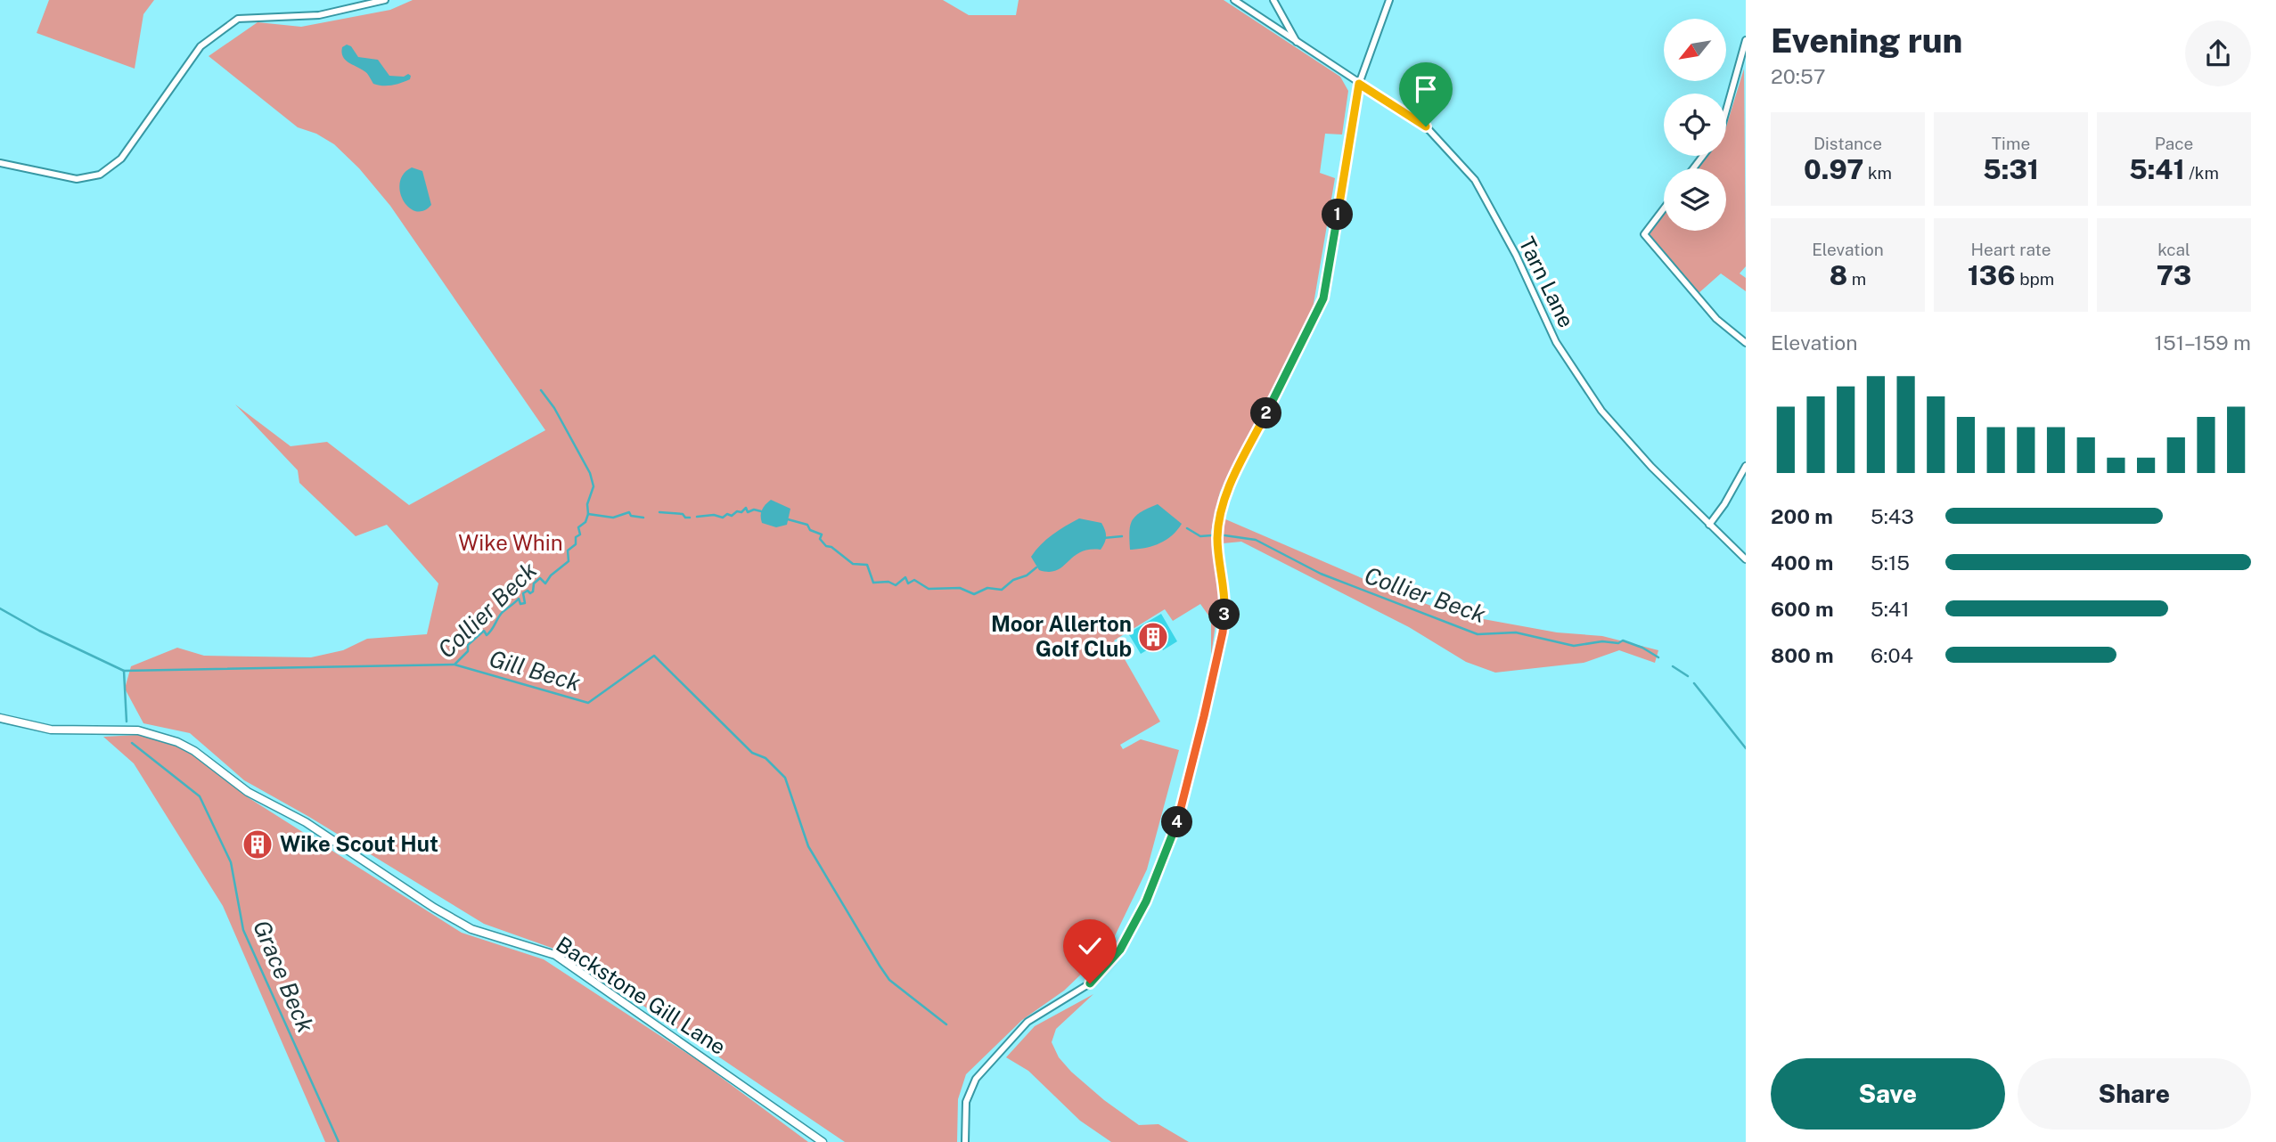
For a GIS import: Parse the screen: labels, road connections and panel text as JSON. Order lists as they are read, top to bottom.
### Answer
{
  "streets": {
    "street": ["Tarn Lane", "Backstone Gill Lane"]
  },
  "water": ["Collier Beck", "Gill Beck", "Grace Beck"],
  "parks": ["Wike Whin"],
  "places": {
    "building": ["Moor Allerton Golf Club", "Wike Scout Hut"]
  },
  "north": "bottom left",
  "page": {
    "heading": ["Evening run", "20:57"],
    "stats": [
      ["Distance", "0.97 km"],
      ["Time", "5:31"],
      ["Pace", "5:41 /km"],
      ["Elevation", "8 m"],
      ["Heart rate", "136 bpm"],
      ["kcal", "73"]
    ],
    "pins": [
      "1",
      "2",
      "3",
      "4"
    ],
    "chart": ["Elevation", "151–159 m"],
    "list": [
      {
        "name": "200 m",
        "note": "5:43"
      },
      {
        "name": "400 m",
        "note": "5:15"
      },
      {
        "name": "600 m",
        "note": "5:41"
      },
      {
        "name": "800 m",
        "note": "6:04"
      }
    ],
    "buttons": ["Save", "Share"]
  }
}
